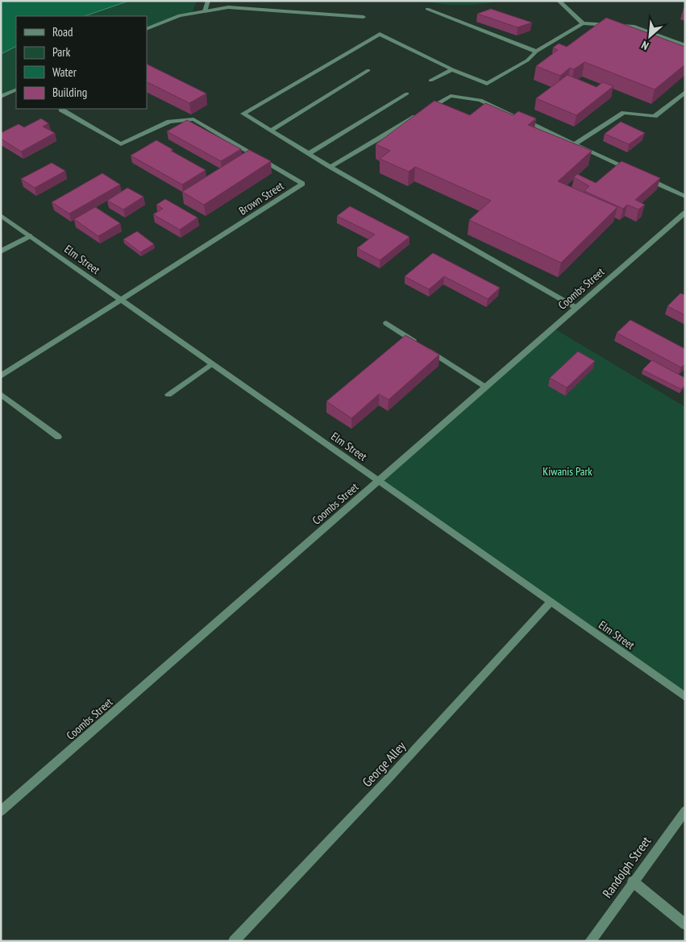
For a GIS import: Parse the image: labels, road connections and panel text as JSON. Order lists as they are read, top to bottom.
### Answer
{
  "streets": {
    "street": [
      "Brown Street",
      "Elm Street",
      "Coombs Street",
      "George Alley",
      "Randolph Street"
    ]
  },
  "crossings": [
    ["Brown Street", "Elm Street"],
    ["Elm Street", "Coombs Street"],
    ["Elm Street", "George Alley"]
  ],
  "parks": ["Kiwanis Park"],
  "legend": [
    "Road",
    "Park",
    "Water",
    "Building"
  ],
  "north": "bottom left"
}
